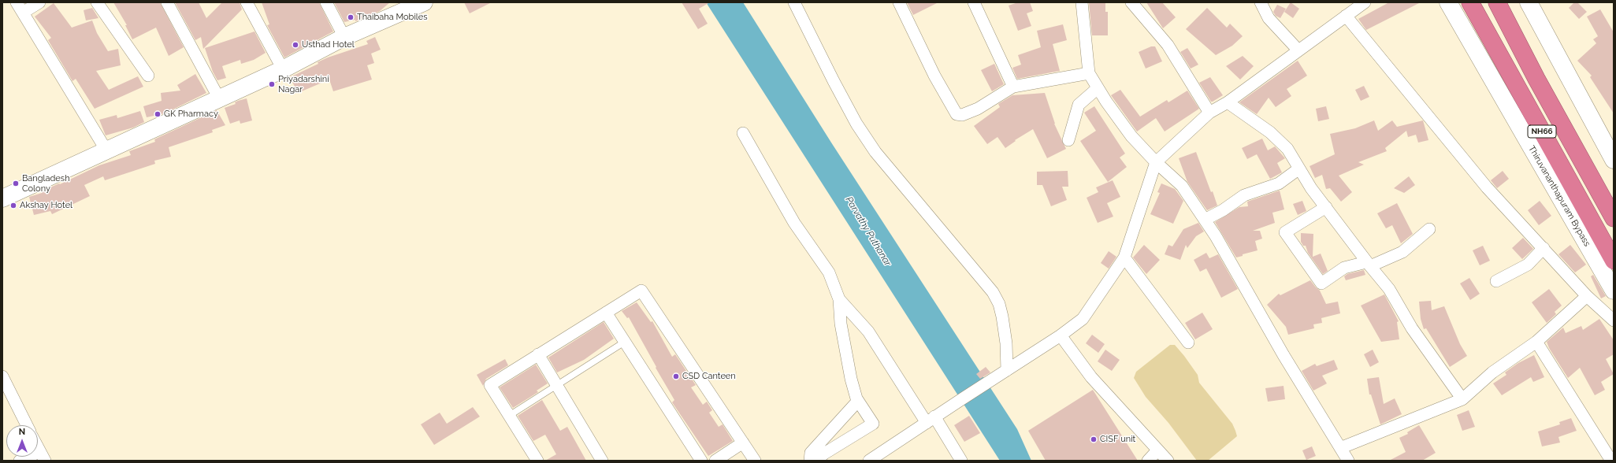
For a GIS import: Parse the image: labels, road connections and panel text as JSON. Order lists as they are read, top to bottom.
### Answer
{
  "streets": {
    "highway": ["NH66", "Thiruvananthapuram Bypass"]
  },
  "water": ["Parvathy Puthanar"],
  "places": [
    "Thaibaha Mobiles",
    "Usthad Hotel",
    "Priyadarshini Nagar",
    "GK Pharmacy",
    "Bangladesh Colony",
    "Akshay Hotel",
    "CSD Canteen",
    "CISF unit"
  ],
  "north": "top"
}
